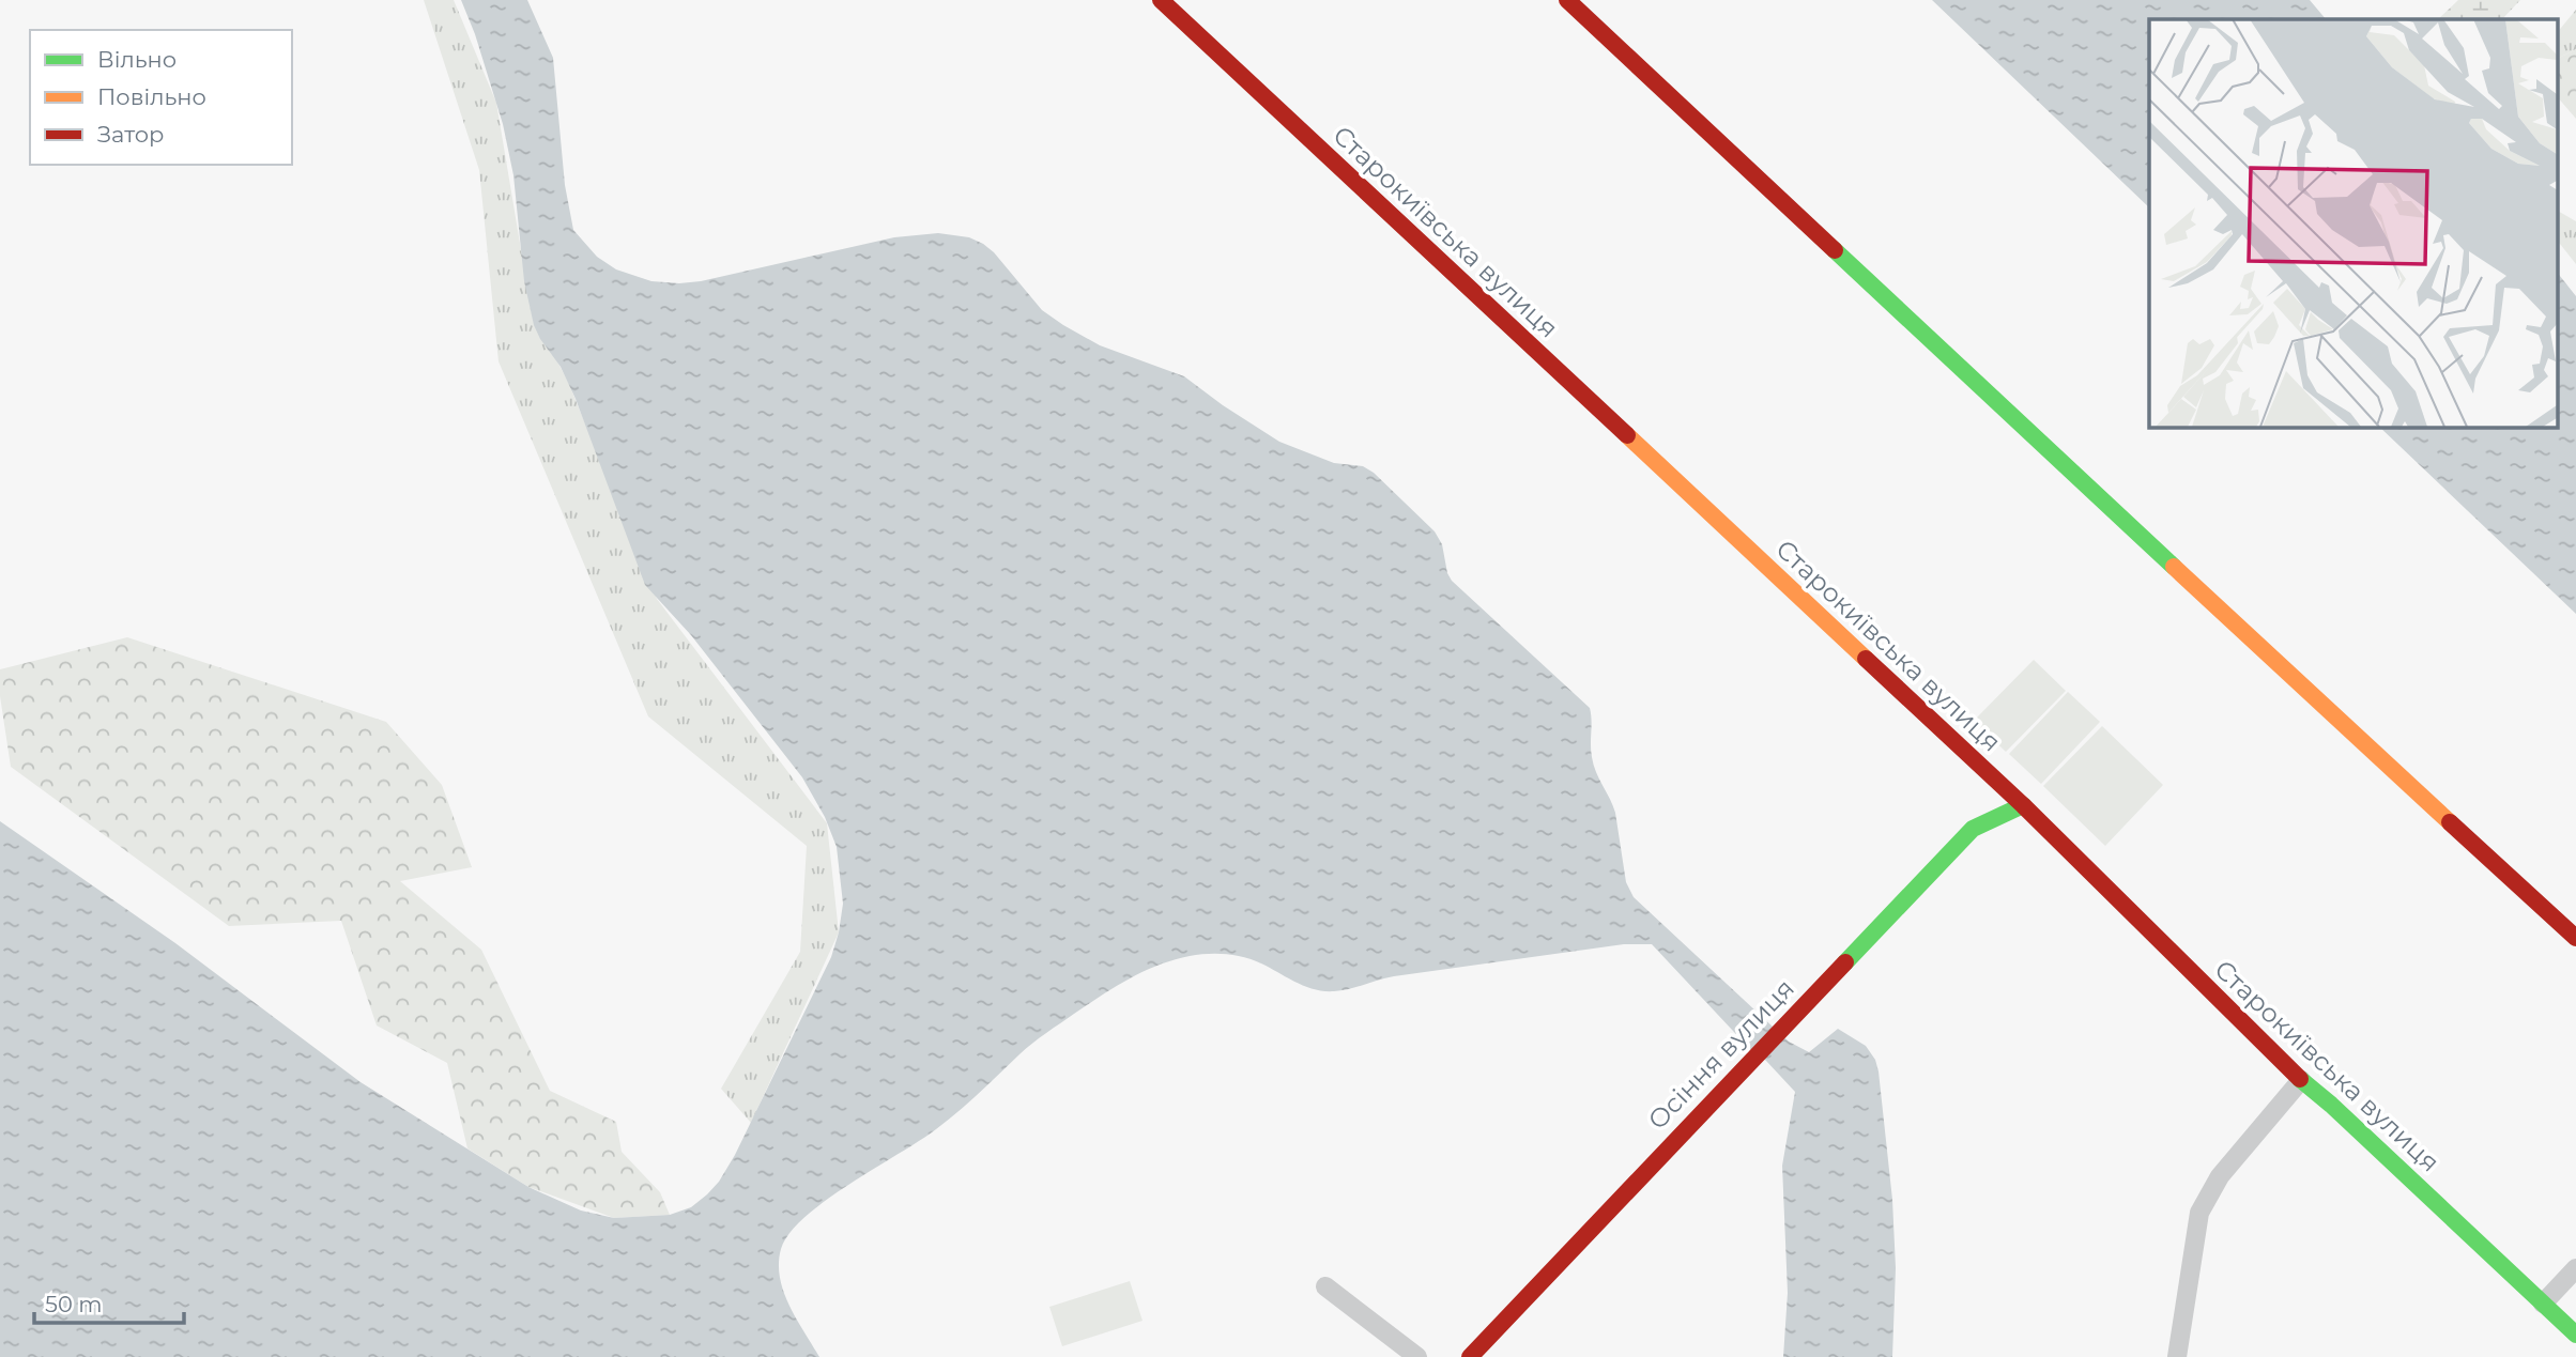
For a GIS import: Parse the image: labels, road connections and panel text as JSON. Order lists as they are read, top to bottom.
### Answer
{
  "streets": {
    "street": ["Старокиївська вулиця", "Осіння вулиця"]
  },
  "crossings": [
    ["Старокиївська вулиця", "Осіння вулиця"]
  ],
  "legend": ["Вільно", "Повільно", "Затор"],
  "scale_bar": "50 m"
}
